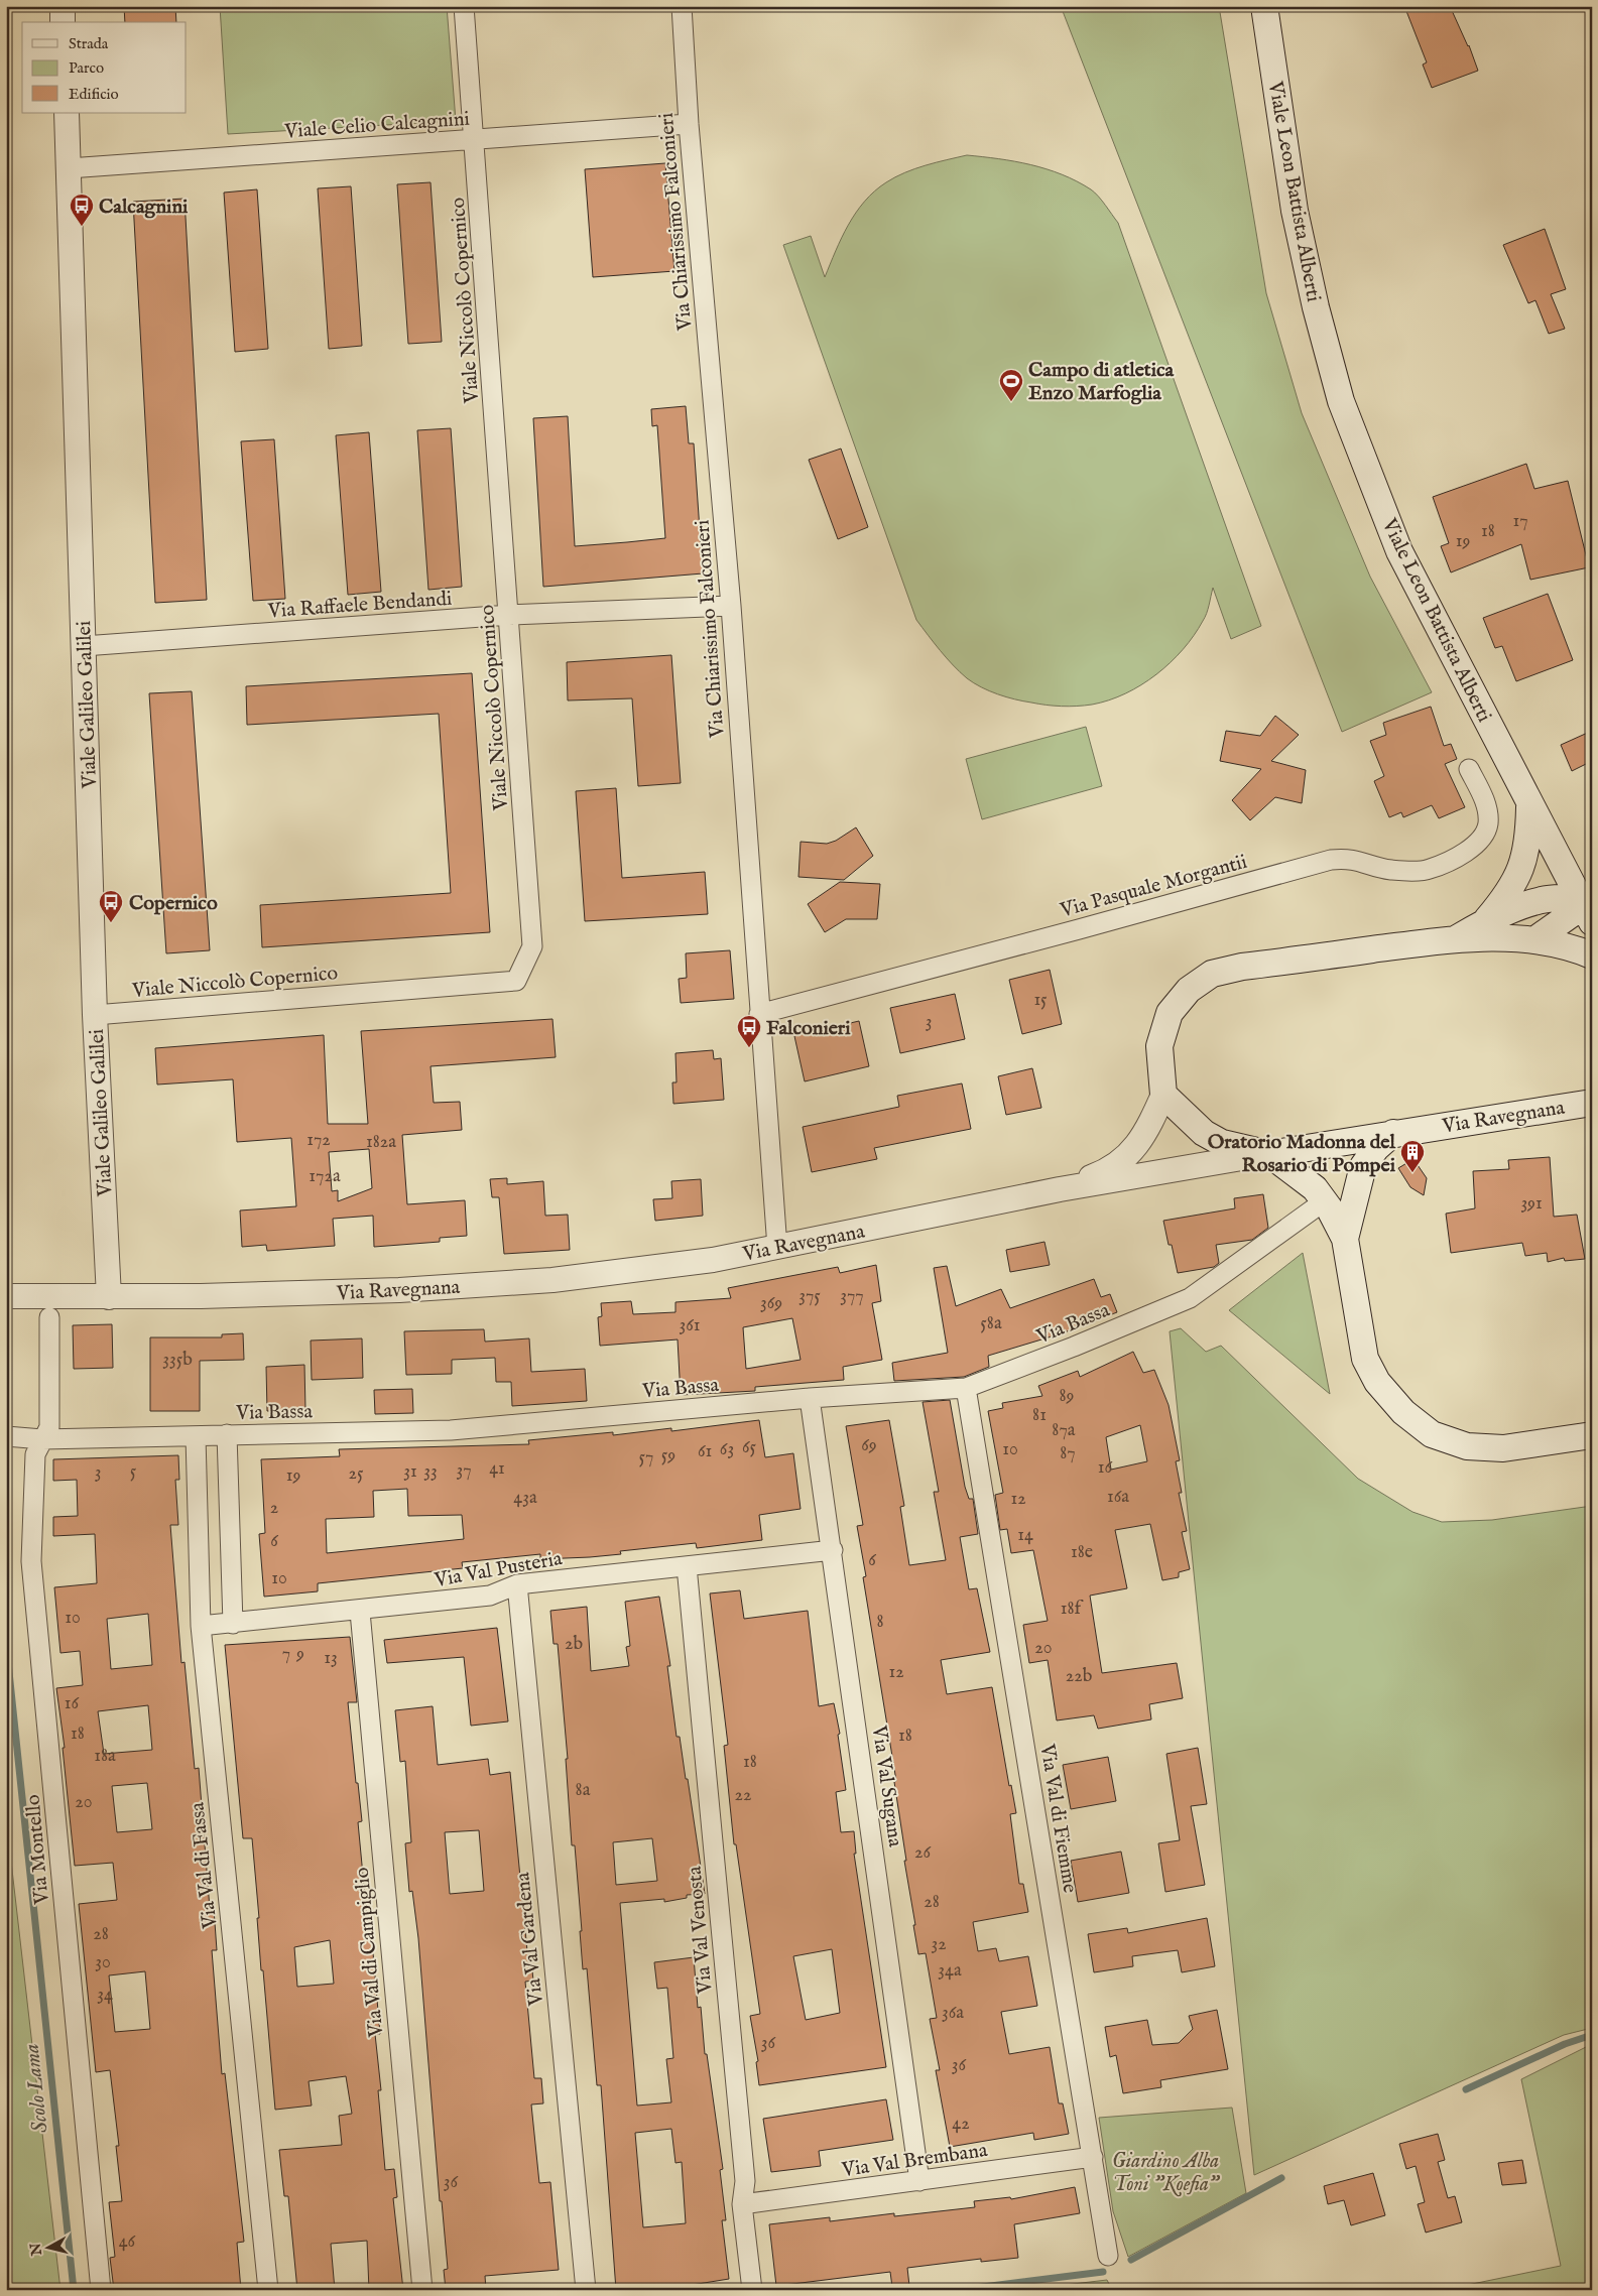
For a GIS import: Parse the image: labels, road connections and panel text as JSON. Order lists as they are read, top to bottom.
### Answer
{
  "streets": {
    "main road": ["Viale Leon Battista Alberti", "Via Ravegnana"],
    "street": [
      "Viale Celio Calcagnini",
      "Via Chiarissimo Falconieri",
      "Viale Niccolò Copernico",
      "Via Raffaele Bendandi",
      "Viale Galileo Galilei",
      "Via Pasquale Morgantii",
      "Via Bassa",
      "Via Val Pusteria",
      "Via Val Sugana",
      "Via Val di Fiemme",
      "Via Montello",
      "Via Val di Fassa",
      "Via Val Venosta",
      "Via Val Gardena",
      "Via Val di Campiglio",
      "Via Val Brembana"
    ]
  },
  "crossings": [
    ["Viale Celio Calcagnini", "Via Chiarissimo Falconieri"],
    ["Viale Celio Calcagnini", "Viale Niccolò Copernico"],
    ["Viale Celio Calcagnini", "Viale Galileo Galilei"],
    ["Via Chiarissimo Falconieri", "Via Raffaele Bendandi"],
    ["Via Chiarissimo Falconieri", "Via Pasquale Morgantii"],
    ["Via Chiarissimo Falconieri", "Via Ravegnana"],
    ["Viale Niccolò Copernico", "Via Raffaele Bendandi"],
    ["Viale Niccolò Copernico", "Viale Galileo Galilei"],
    ["Via Raffaele Bendandi", "Viale Galileo Galilei"],
    ["Viale Galileo Galilei", "Via Ravegnana"],
    ["Via Ravegnana", "Via Montello"],
    ["Via Bassa", "Via Val Sugana"],
    ["Via Bassa", "Via Val di Fiemme"],
    ["Via Bassa", "Via Montello"],
    ["Via Bassa", "Via Val di Fassa"],
    ["Via Val Pusteria", "Via Val Sugana"],
    ["Via Val Pusteria", "Via Val di Fassa"],
    ["Via Val Pusteria", "Via Val Venosta"],
    ["Via Val Pusteria", "Via Val Gardena"],
    ["Via Val Pusteria", "Via Val di Campiglio"],
    ["Via Val Sugana", "Via Val Brembana"],
    ["Via Val di Fiemme", "Via Val Brembana"],
    ["Via Val Venosta", "Via Val Brembana"]
  ],
  "water": ["Scolo Lama"],
  "parks": ["Giardino Alba Toni \"Koefia\""],
  "places": {
    "bus stop": ["Calcagnini", "Copernico", "Falconieri"],
    "sports": ["Campo di atletica Enzo Marfoglia"],
    "building": ["Oratorio Madonna del Rosario di Pompei"]
  },
  "house_numbers": [
    "17",
    "18",
    "19",
    "15",
    "3",
    "172",
    "182a",
    "172a",
    "391",
    "375",
    "377",
    "369",
    "58a",
    "361",
    "335b",
    "89",
    "81",
    "87a",
    "69",
    "65",
    "63",
    "10",
    "61",
    "87",
    "59",
    "57",
    "16",
    "41",
    "37",
    "5",
    "31",
    "33",
    "3",
    "25",
    "19",
    "16a",
    "43a",
    "12",
    "2",
    "14",
    "6",
    "18e",
    "6",
    "10",
    "18f",
    "10",
    "8",
    "2b",
    "20",
    "7",
    "9",
    "13",
    "12",
    "22b",
    "16",
    "18",
    "18",
    "18a",
    "18",
    "8a",
    "22",
    "20",
    "26",
    "28",
    "28",
    "32",
    "30",
    "34a",
    "34",
    "36a",
    "36",
    "36",
    "42",
    "36",
    "46"
  ],
  "legend": ["Strada", "Parco", "Edificio"],
  "north": "left"
}
